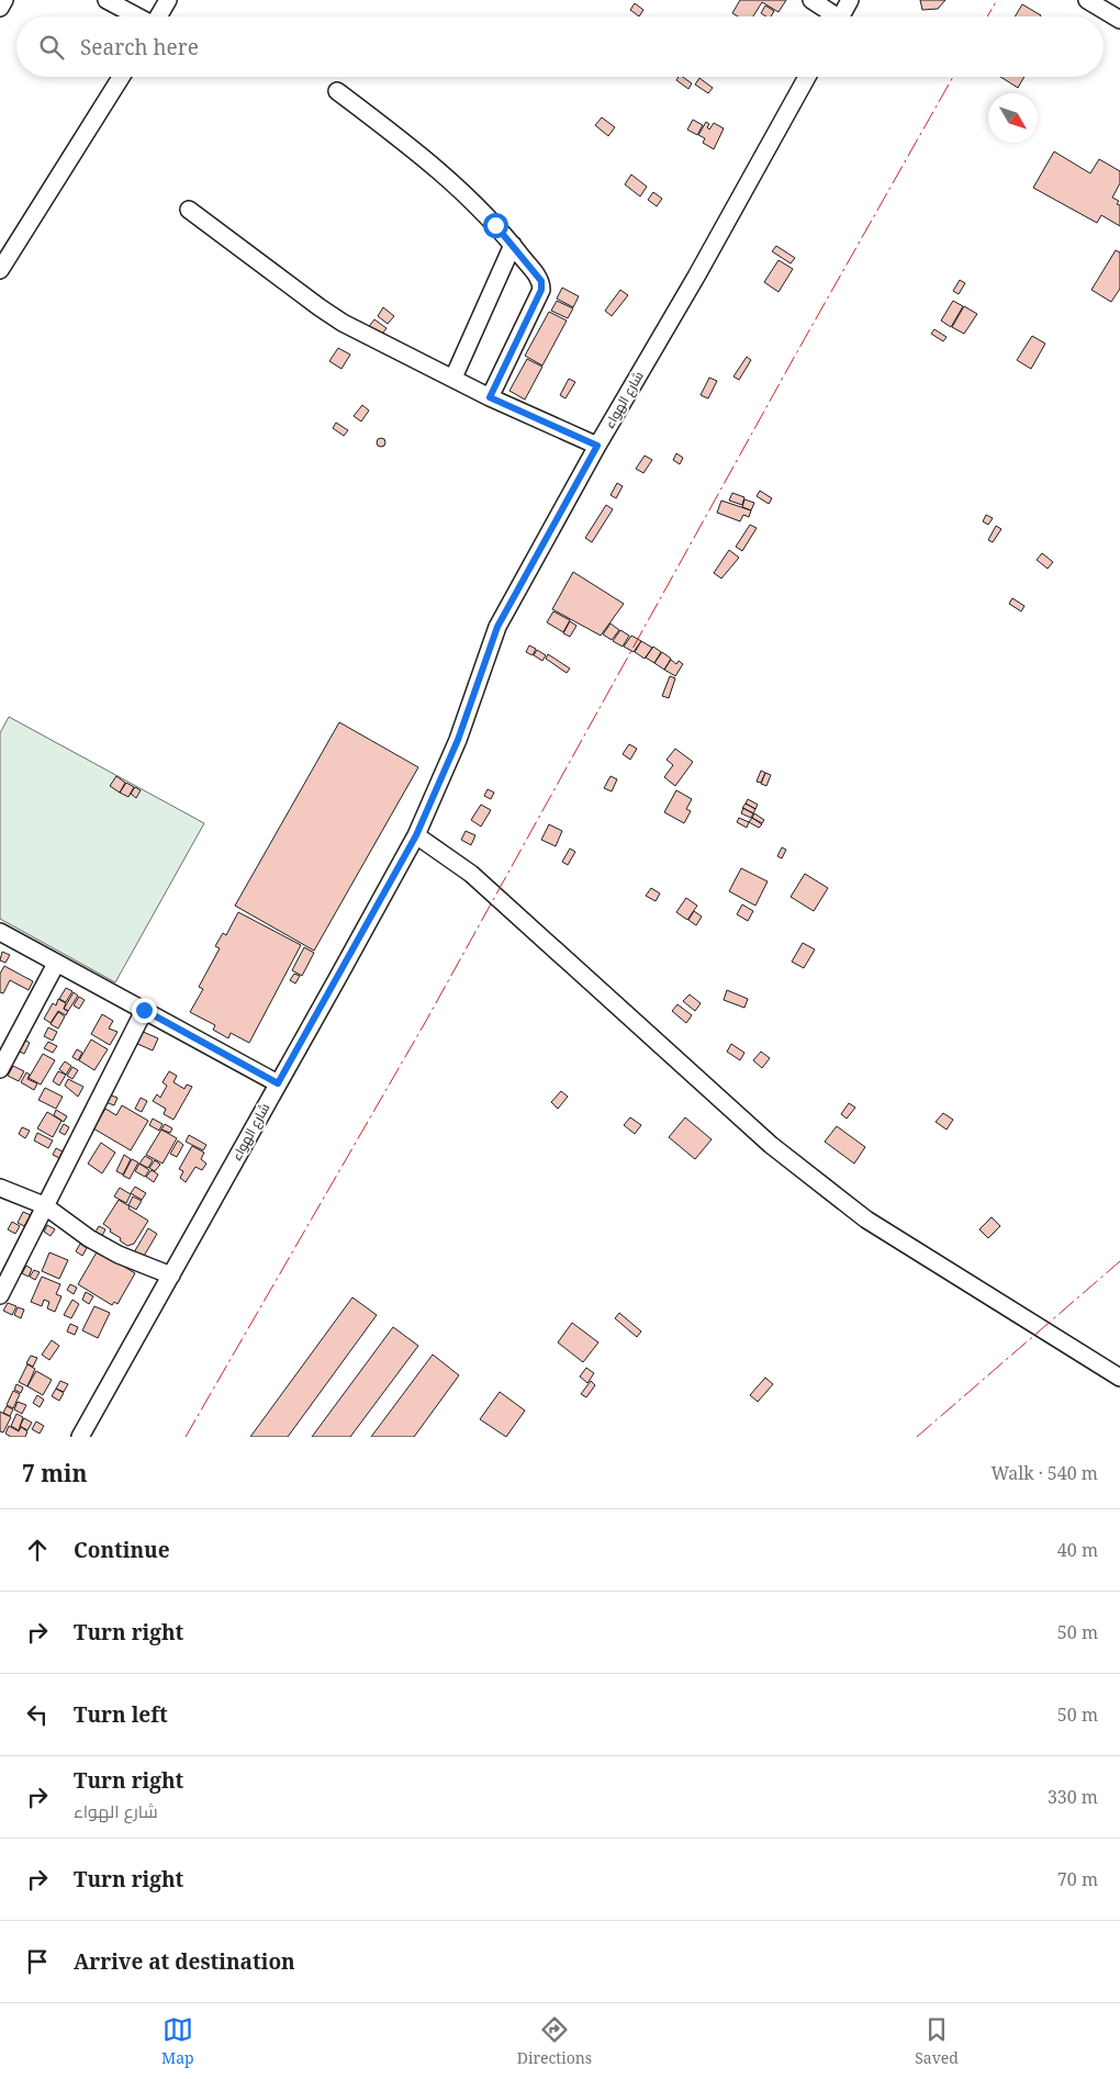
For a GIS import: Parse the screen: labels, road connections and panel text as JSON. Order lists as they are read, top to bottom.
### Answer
{
  "streets": {
    "street": ["شارع الهواء"]
  },
  "north": "bottom right",
  "page": {
    "search": "Search here",
    "heading": ["7 min", "Walk · 540 m"],
    "list": [
      ["Continue", "40 m"],
      ["Turn right", "50 m"],
      ["Turn left", "50 m"],
      ["Turn right", "شارع الهواء", "330 m"],
      ["Turn right", "70 m"],
      "Arrive at destination"
    ],
    "nav": ["Map", "Directions", "Saved"]
  }
}
